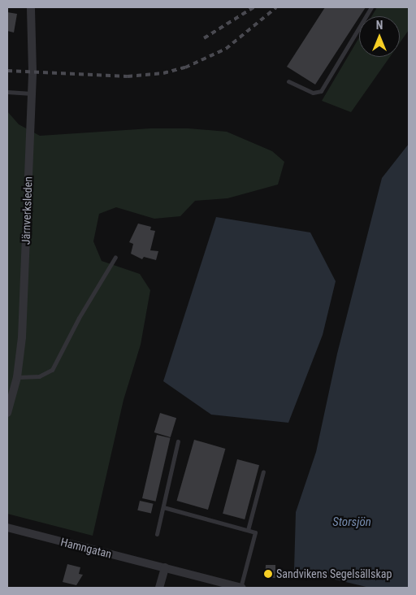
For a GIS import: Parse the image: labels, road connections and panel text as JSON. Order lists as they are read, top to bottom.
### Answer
{
  "streets": {
    "street": ["Järnverksleden", "Hamngatan"]
  },
  "water": ["Storsjön"],
  "places": ["Sandvikens Segelsällskap"],
  "north": "top"
}
